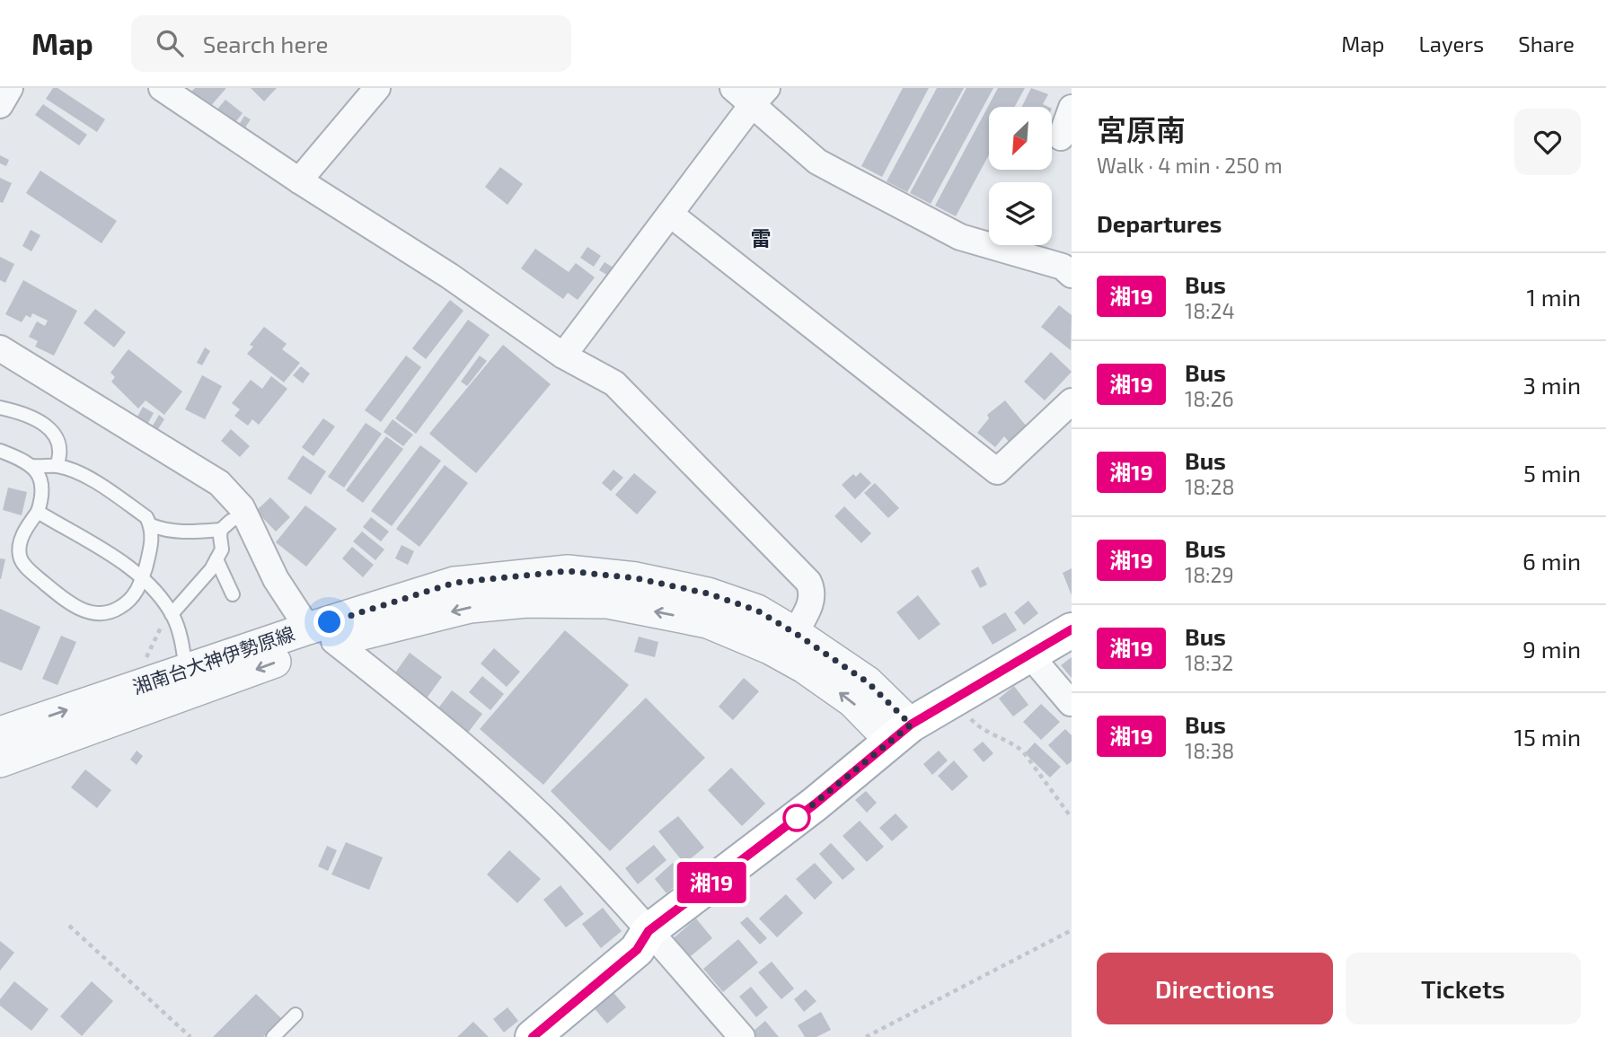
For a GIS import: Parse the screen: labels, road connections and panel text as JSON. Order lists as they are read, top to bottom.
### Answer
{
  "streets": {
    "street": ["湘南台大神伊勢原線"]
  },
  "districts": ["雷"],
  "lines": ["bus line 湘19"],
  "north": "bottom left",
  "page": {
    "header": "Map",
    "search": "Search here",
    "nav": ["Map", "Layers", "Share"],
    "on_map": "湘19",
    "heading": [
      ["宮原南", "Walk · 4 min · 250 m"],
      "Departures"
    ],
    "list": [
      {
        "mark": "湘19",
        "name": "Bus",
        "note": "18:24",
        "value": "1 min"
      },
      {
        "mark": "湘19",
        "name": "Bus",
        "note": "18:26",
        "value": "3 min"
      },
      {
        "mark": "湘19",
        "name": "Bus",
        "note": "18:28",
        "value": "5 min"
      },
      {
        "mark": "湘19",
        "name": "Bus",
        "note": "18:29",
        "value": "6 min"
      },
      {
        "mark": "湘19",
        "name": "Bus",
        "note": "18:32",
        "value": "9 min"
      },
      {
        "mark": "湘19",
        "name": "Bus",
        "note": "18:38",
        "value": "15 min"
      }
    ],
    "buttons": ["Directions", "Tickets"]
  }
}
